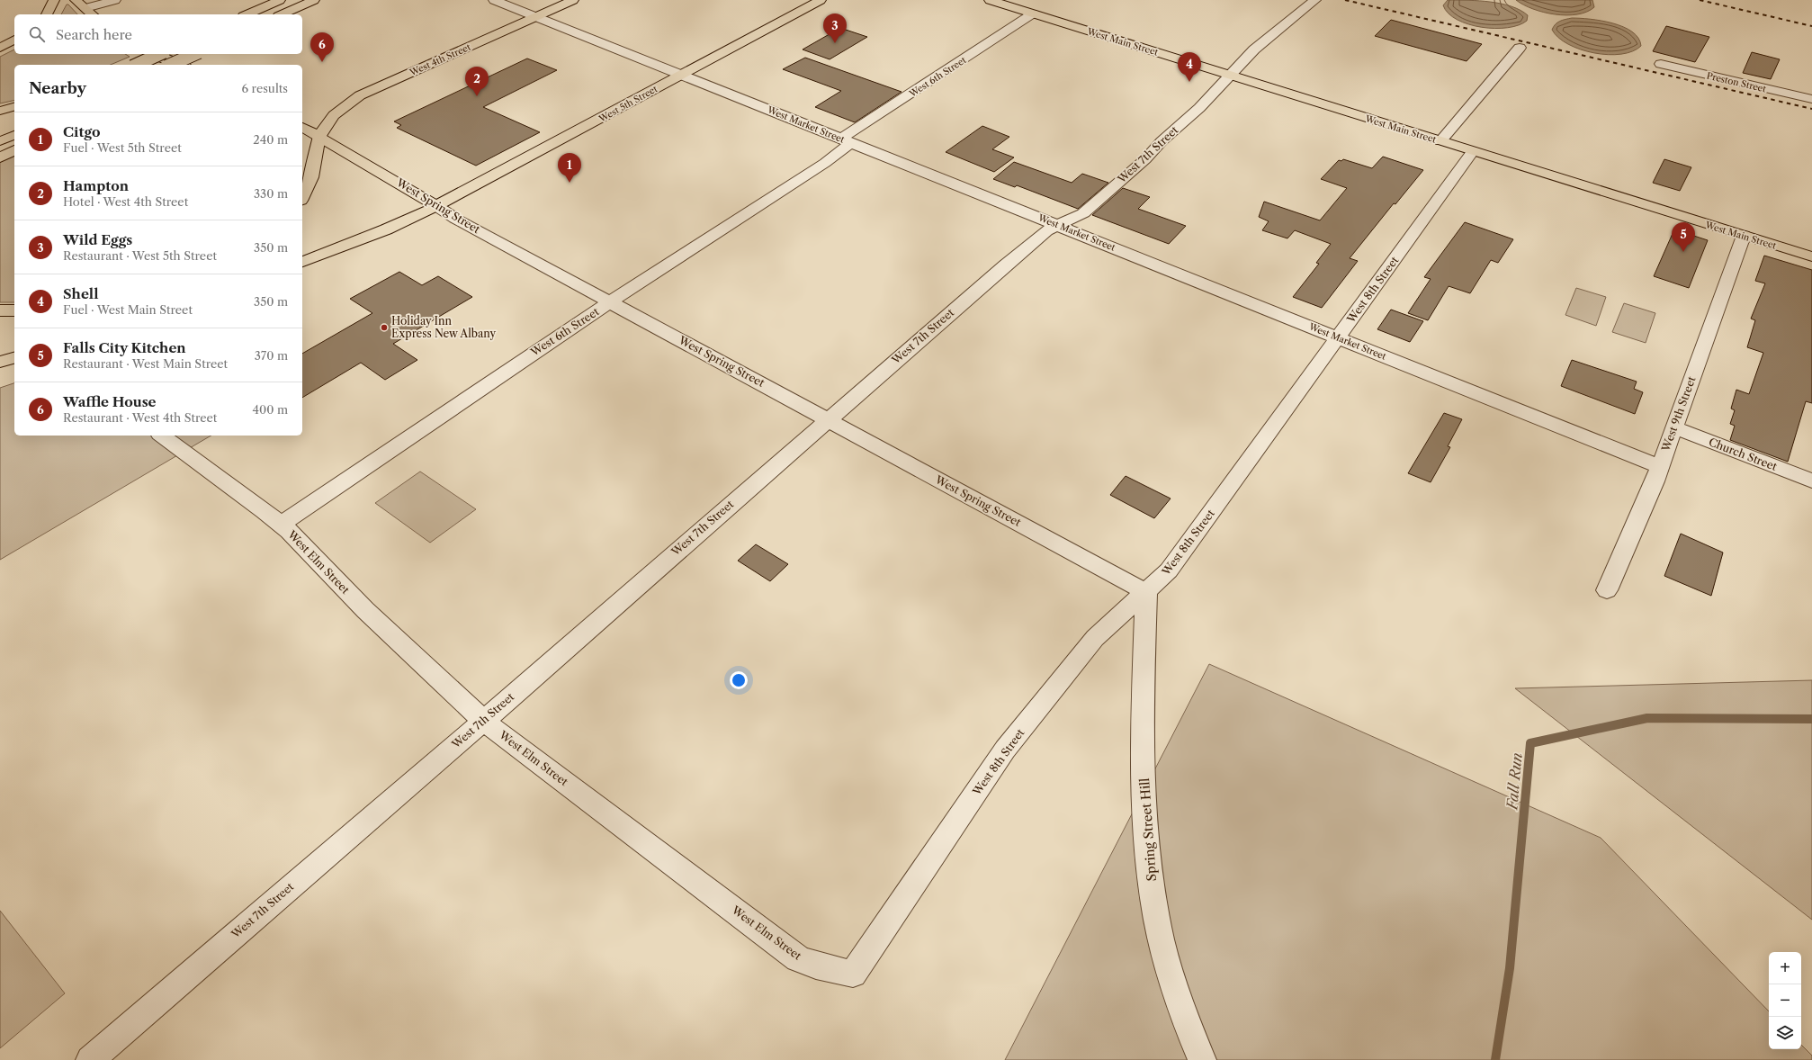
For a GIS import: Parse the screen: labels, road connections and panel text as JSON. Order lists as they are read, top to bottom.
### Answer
{
  "streets": {
    "main road": [
      "West Main Street",
      "West 4th Street",
      "West 5th Street",
      "West Spring Street"
    ],
    "street": [
      "West 6th Street",
      "Preston Street",
      "West Market Street",
      "West 7th Street",
      "West 8th Street",
      "West 9th Street",
      "Church Street",
      "West Elm Street",
      "Spring Street Hill"
    ]
  },
  "crossings": [
    ["West Main Street", "West 6th Street"],
    ["West Main Street", "West 7th Street"],
    ["West Main Street", "West 8th Street"],
    ["West Main Street", "West 9th Street"],
    ["West 4th Street", "West Market Street"],
    ["West 4th Street", "West Spring Street"],
    ["West 6th Street", "West Market Street"],
    ["West 6th Street", "West Spring Street"],
    ["West 6th Street", "West Elm Street"],
    ["West 5th Street", "West Market Street"],
    ["West 5th Street", "West Spring Street"],
    ["West Market Street", "West 7th Street"],
    ["West Market Street", "West 8th Street"],
    ["West Market Street", "West 9th Street"],
    ["West 7th Street", "West Spring Street"],
    ["West 7th Street", "West Elm Street"],
    ["West Spring Street", "West 8th Street"],
    ["West Spring Street", "Spring Street Hill"],
    ["West 8th Street", "West Elm Street"],
    ["West 8th Street", "Spring Street Hill"],
    ["West 9th Street", "Church Street"]
  ],
  "water": ["Fall Run"],
  "places": ["Holiday Inn Express New Albany"],
  "page": {
    "pins": [
      "3",
      "6",
      "4",
      "2",
      "1",
      "5"
    ],
    "search": "Search here",
    "heading": ["Nearby", "6 results"],
    "list": [
      {
        "mark": "1",
        "name": "Citgo",
        "note": "Fuel · West 5th Street",
        "value": "240 m"
      },
      {
        "mark": "2",
        "name": "Hampton",
        "note": "Hotel · West 4th Street",
        "value": "330 m"
      },
      {
        "mark": "3",
        "name": "Wild Eggs",
        "note": "Restaurant · West 5th Street",
        "value": "350 m"
      },
      {
        "mark": "4",
        "name": "Shell",
        "note": "Fuel · West Main Street",
        "value": "350 m"
      },
      {
        "mark": "5",
        "name": "Falls City Kitchen",
        "note": "Restaurant · West Main Street",
        "value": "370 m"
      },
      {
        "mark": "6",
        "name": "Waffle House",
        "note": "Restaurant · West 4th Street",
        "value": "400 m"
      }
    ],
    "map_buttons": ["+", "−"]
  }
}
